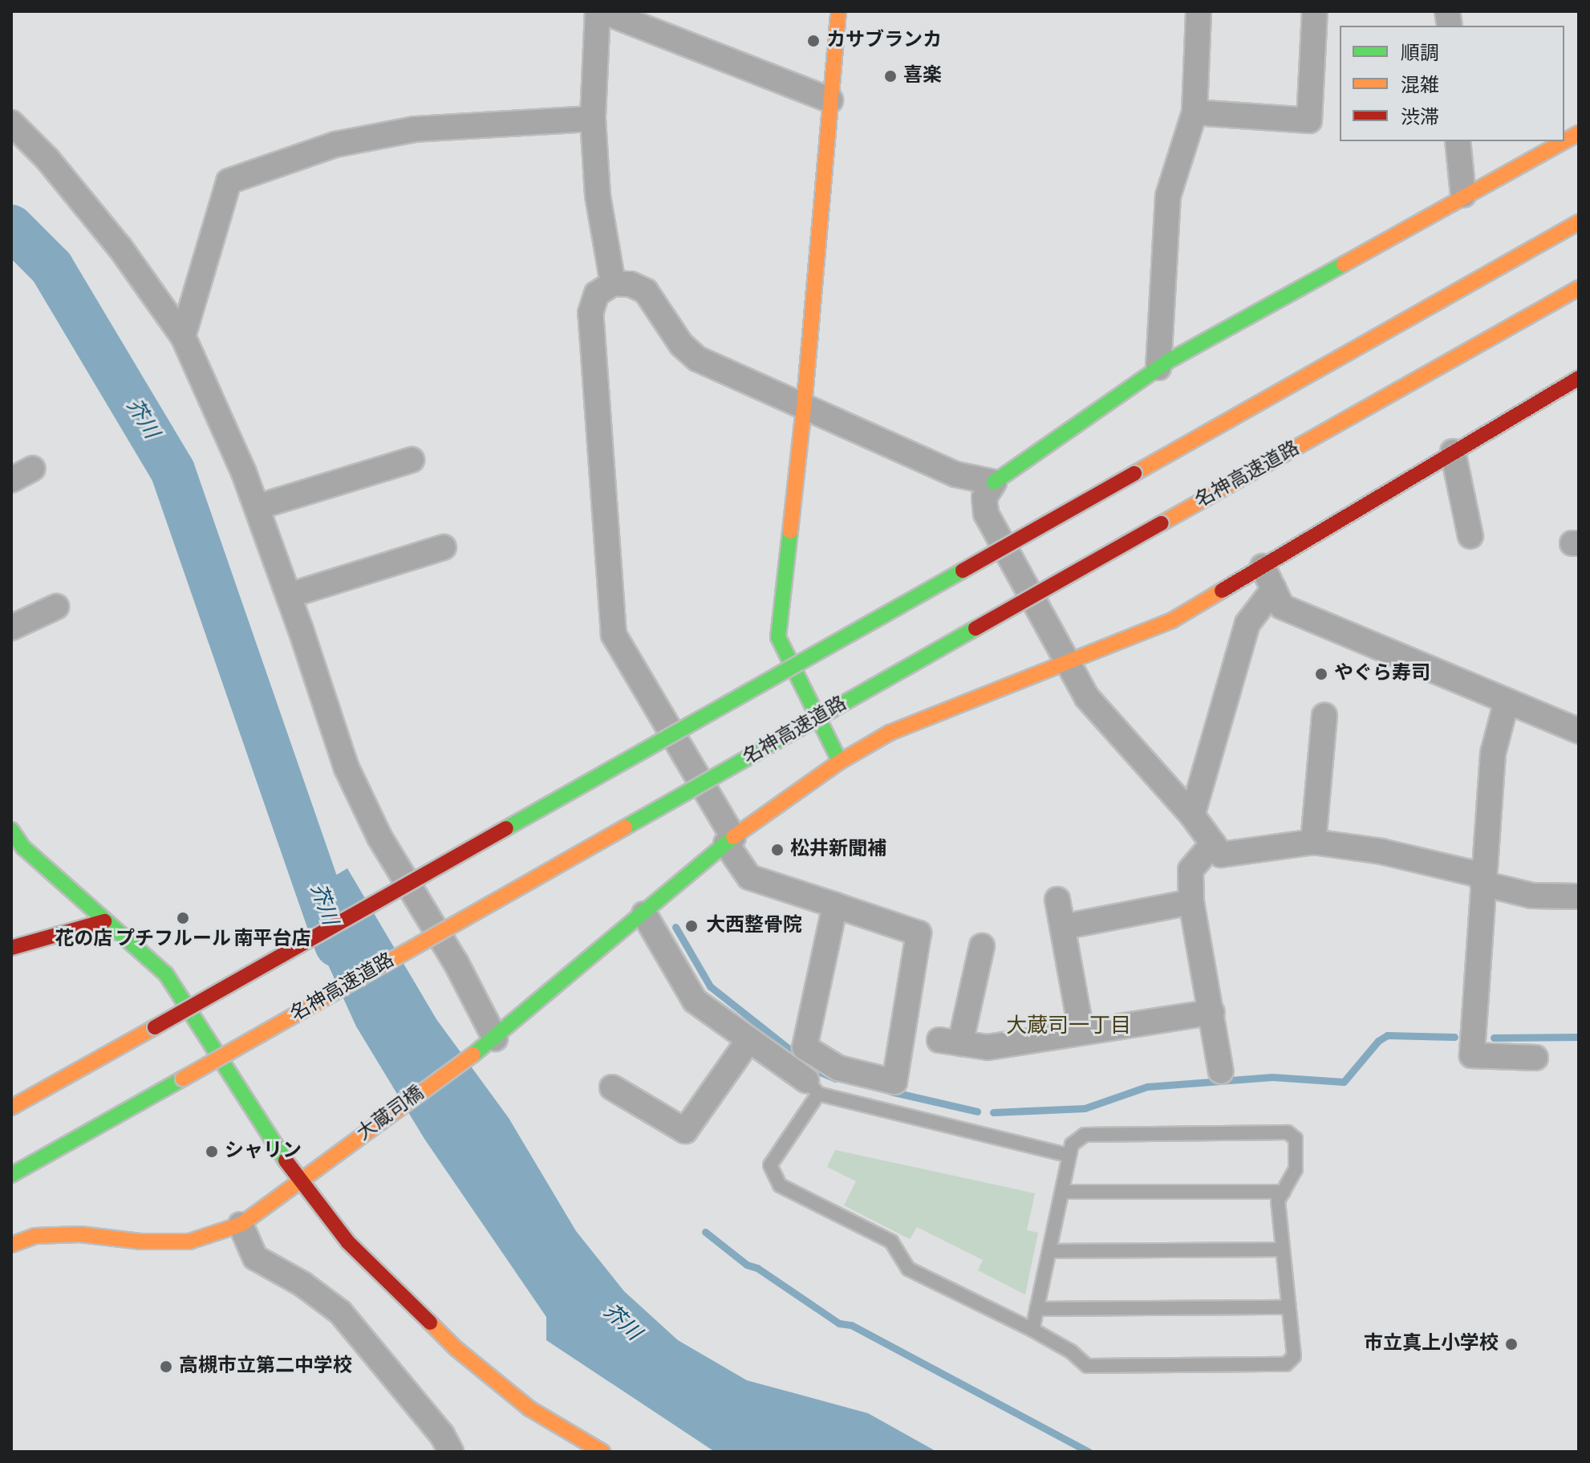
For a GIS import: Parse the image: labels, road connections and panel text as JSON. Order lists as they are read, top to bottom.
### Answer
{
  "streets": {
    "main road": ["名神高速道路", "大蔵司橋"]
  },
  "districts": ["大蔵司一丁目"],
  "water": ["芥川"],
  "places": [
    "カサブランカ",
    "喜楽",
    "やぐら寿司",
    "松井新聞補",
    "花の店 プチフルール 南平台店",
    "大西整骨院",
    "シャリン",
    "市立真上小学校",
    "高槻市立第二中学校"
  ],
  "legend": ["順調", "混雑", "渋滞"]
}
